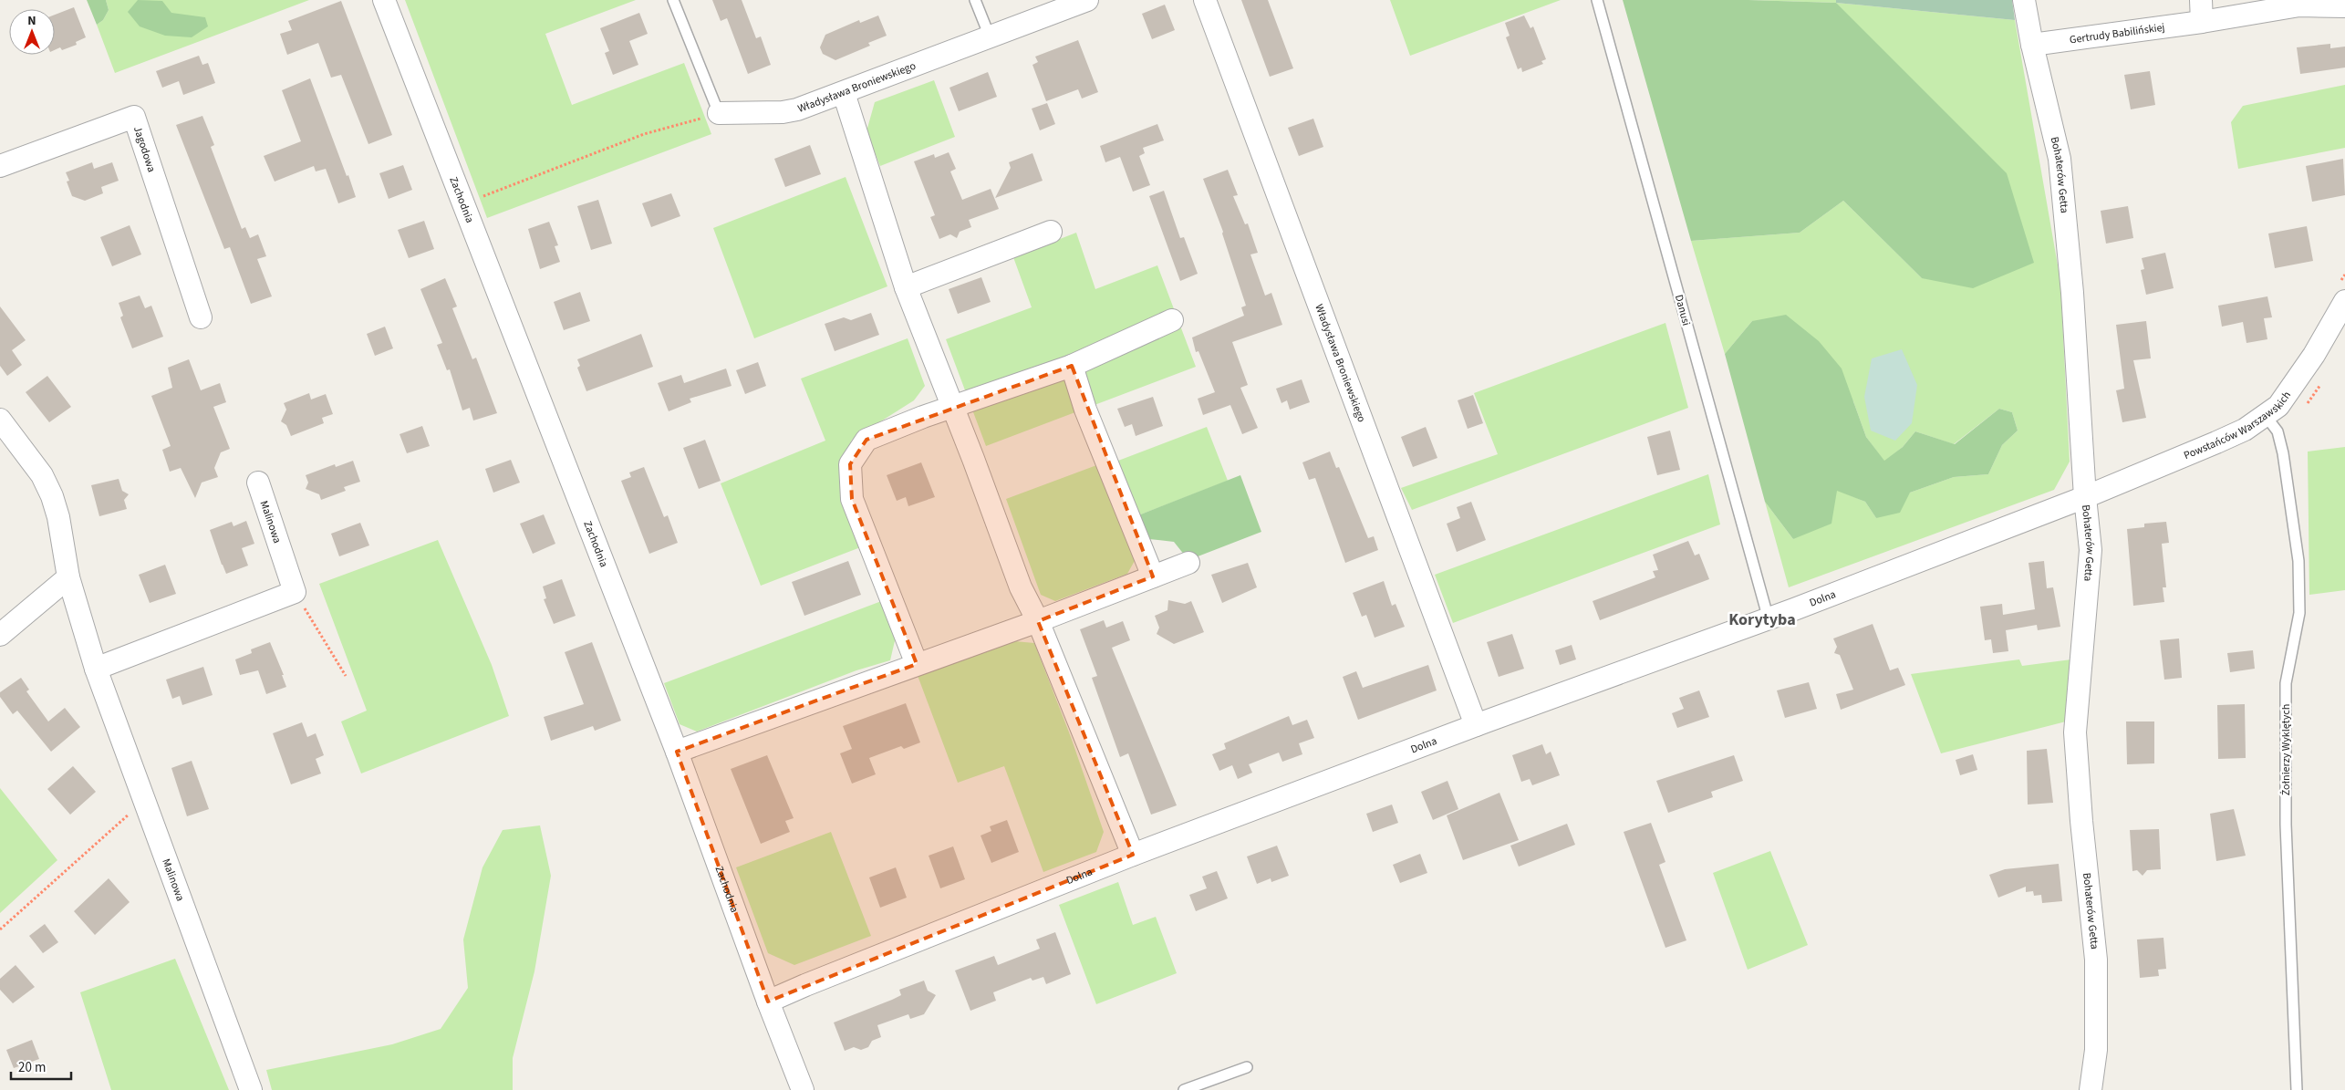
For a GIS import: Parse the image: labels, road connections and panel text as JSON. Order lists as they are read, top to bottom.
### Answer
{
  "streets": {
    "street": [
      "Gertrudy Babilińskiej",
      "Władysława Broniewskiego",
      "Jagodowa",
      "Bohaterów Getta",
      "Zachodnia",
      "Powstańców Warszawskich",
      "Malinowa",
      "Dolna"
    ],
    "lane": ["Danusi", "Żołnierzy Wyklętych"]
  },
  "crossings": [
    ["Gertrudy Babilińskiej", "Bohaterów Getta"],
    ["Władysława Broniewskiego", "Dolna"],
    ["Bohaterów Getta", "Powstańców Warszawskich"],
    ["Bohaterów Getta", "Dolna"],
    ["Zachodnia", "Dolna"],
    ["Danusi", "Dolna"],
    ["Powstańców Warszawskich", "Dolna"],
    ["Powstańców Warszawskich", "Żołnierzy Wyklętych"]
  ],
  "districts": ["Korytyba"],
  "scale_bar": "20 m",
  "north": "top"
}
